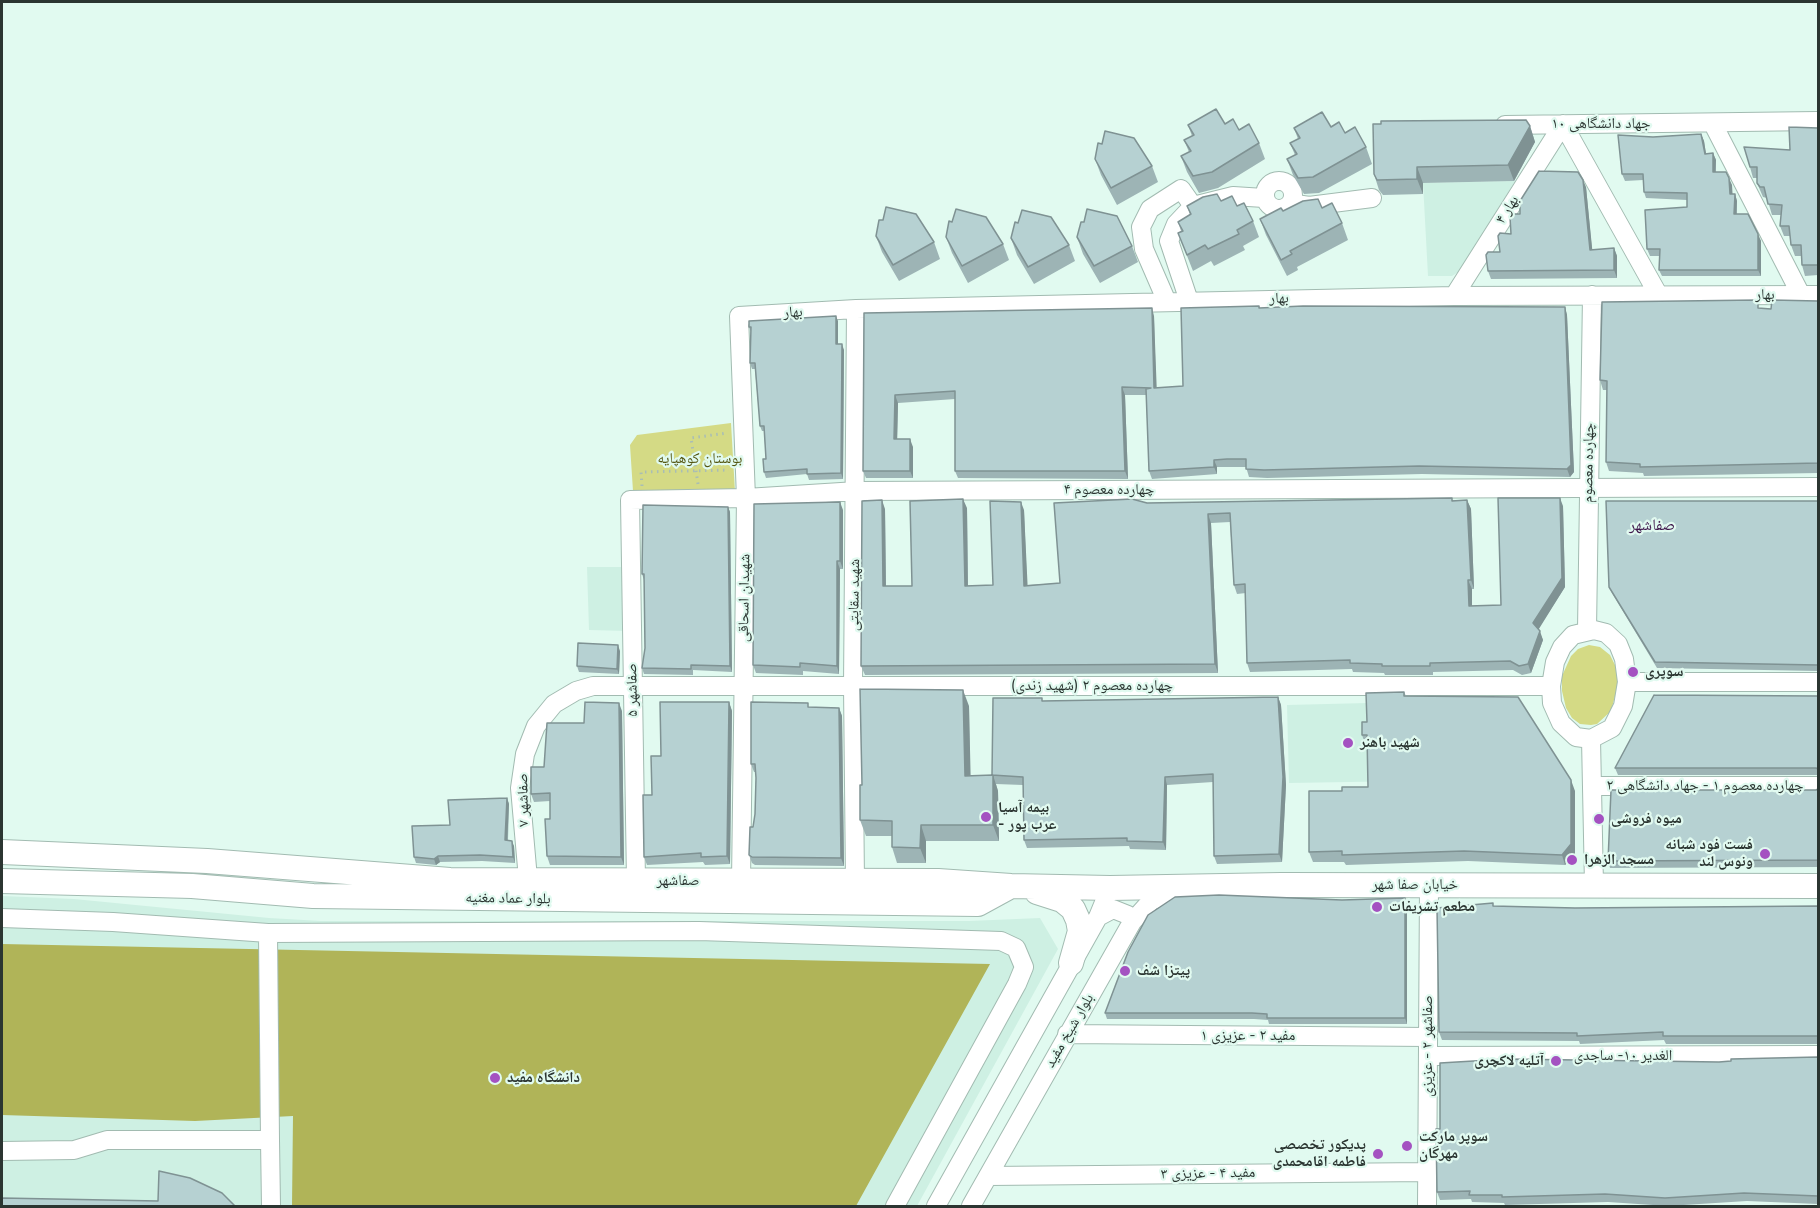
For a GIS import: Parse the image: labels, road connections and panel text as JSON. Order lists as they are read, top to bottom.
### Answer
{
  "streets": {
    "main road": ["صفاشهر", "خیابان صفا شهر", "بلوار عماد مغنیه"],
    "street": [
      "جهاد دانشگاهی ۱۰",
      "بهار ۴",
      "بهار",
      "چهارده معصوم",
      "چهارده معصوم ۴",
      "شهید سقایتی",
      "شهیدان اسحاقی",
      "چهارده معصوم ۲ (شهید زندی)",
      "صفاشهر ۵",
      "چهارده معصوم ۱ - جهاد دانشگاهی ۲",
      "صفاشهر ۷",
      "بلوار شیخ مفید",
      "مفید ۲ - عزیزی ۱",
      "صفاشهر ۲ - عزیزی",
      "الغدیر ۱۰- ساجدی",
      "مفید ۴ - عزیزی ۳"
    ]
  },
  "crossings": [
    ["جهاد دانشگاهی ۱۰", "بهار ۴"],
    ["بهار ۴", "بهار"],
    ["بهار", "چهارده معصوم"],
    ["بهار", "شهید سقایتی"],
    ["بهار", "شهیدان اسحاقی"],
    ["چهارده معصوم", "چهارده معصوم ۴"],
    ["چهارده معصوم", "چهارده معصوم ۲ (شهید زندی)"],
    ["چهارده معصوم ۴", "شهید سقایتی"],
    ["چهارده معصوم ۴", "شهیدان اسحاقی"],
    ["چهارده معصوم ۴", "صفاشهر ۵"],
    ["شهید سقایتی", "چهارده معصوم ۲ (شهید زندی)"],
    ["شهید سقایتی", "صفاشهر"],
    ["شهیدان اسحاقی", "چهارده معصوم ۲ (شهید زندی)"],
    ["شهیدان اسحاقی", "صفاشهر"],
    ["چهارده معصوم ۲ (شهید زندی)", "صفاشهر ۵"],
    ["چهارده معصوم ۲ (شهید زندی)", "صفاشهر ۷"],
    ["صفاشهر ۵", "صفاشهر ۷"],
    ["صفاشهر ۵", "صفاشهر"],
    ["صفاشهر ۷", "صفاشهر"],
    ["صفاشهر", "خیابان صفا شهر"],
    ["صفاشهر", "بلوار عماد مغنیه"],
    ["خیابان صفا شهر", "بلوار عماد مغنیه"],
    ["خیابان صفا شهر", "بلوار شیخ مفید"],
    ["خیابان صفا شهر", "صفاشهر ۲ - عزیزی"],
    ["بلوار شیخ مفید", "مفید ۲ - عزیزی ۱"],
    ["بلوار شیخ مفید", "مفید ۴ - عزیزی ۳"],
    ["مفید ۲ - عزیزی ۱", "صفاشهر ۲ - عزیزی"],
    ["صفاشهر ۲ - عزیزی", "الغدیر ۱۰- ساجدی"],
    ["صفاشهر ۲ - عزیزی", "مفید ۴ - عزیزی ۳"]
  ],
  "districts": ["صفاشهر"],
  "parks": ["بوستان کوهپایه"],
  "places": [
    "سوپری",
    "شهید باهنر",
    "بیمه آسیا - عرب پور",
    "میوه فروشی",
    "فست فود شبانه ونوس لند",
    "مسجد الزهرا",
    "مطعم تشريفات",
    "پیتزا شف",
    "آتلیه لاکچری",
    "دانشگاه مفید",
    "سوپر مارکت مهرگان",
    "پدیکور تخصصی فاطمه اقامحمدی"
  ]
}
